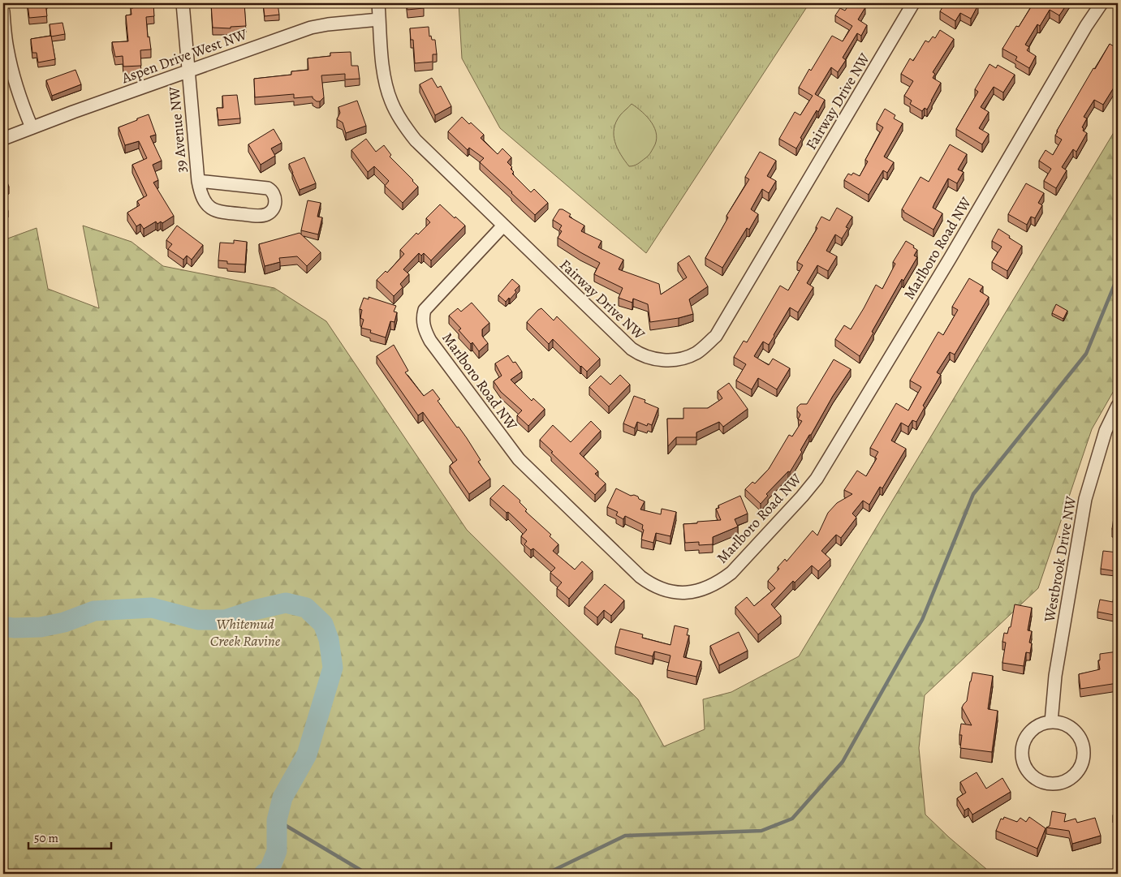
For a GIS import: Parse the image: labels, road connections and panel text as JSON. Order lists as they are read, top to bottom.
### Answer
{
  "streets": {
    "street": [
      "Aspen Drive West NW",
      "Fairway Drive NW",
      "39 Avenue NW",
      "Marlboro Road NW",
      "Westbrook Drive NW"
    ]
  },
  "crossings": [
    ["Aspen Drive West NW", "Fairway Drive NW"],
    ["Aspen Drive West NW", "39 Avenue NW"],
    ["Fairway Drive NW", "Marlboro Road NW"]
  ],
  "parks": ["Whitemud Creek Ravine"],
  "scale_bar": "50 m"
}
